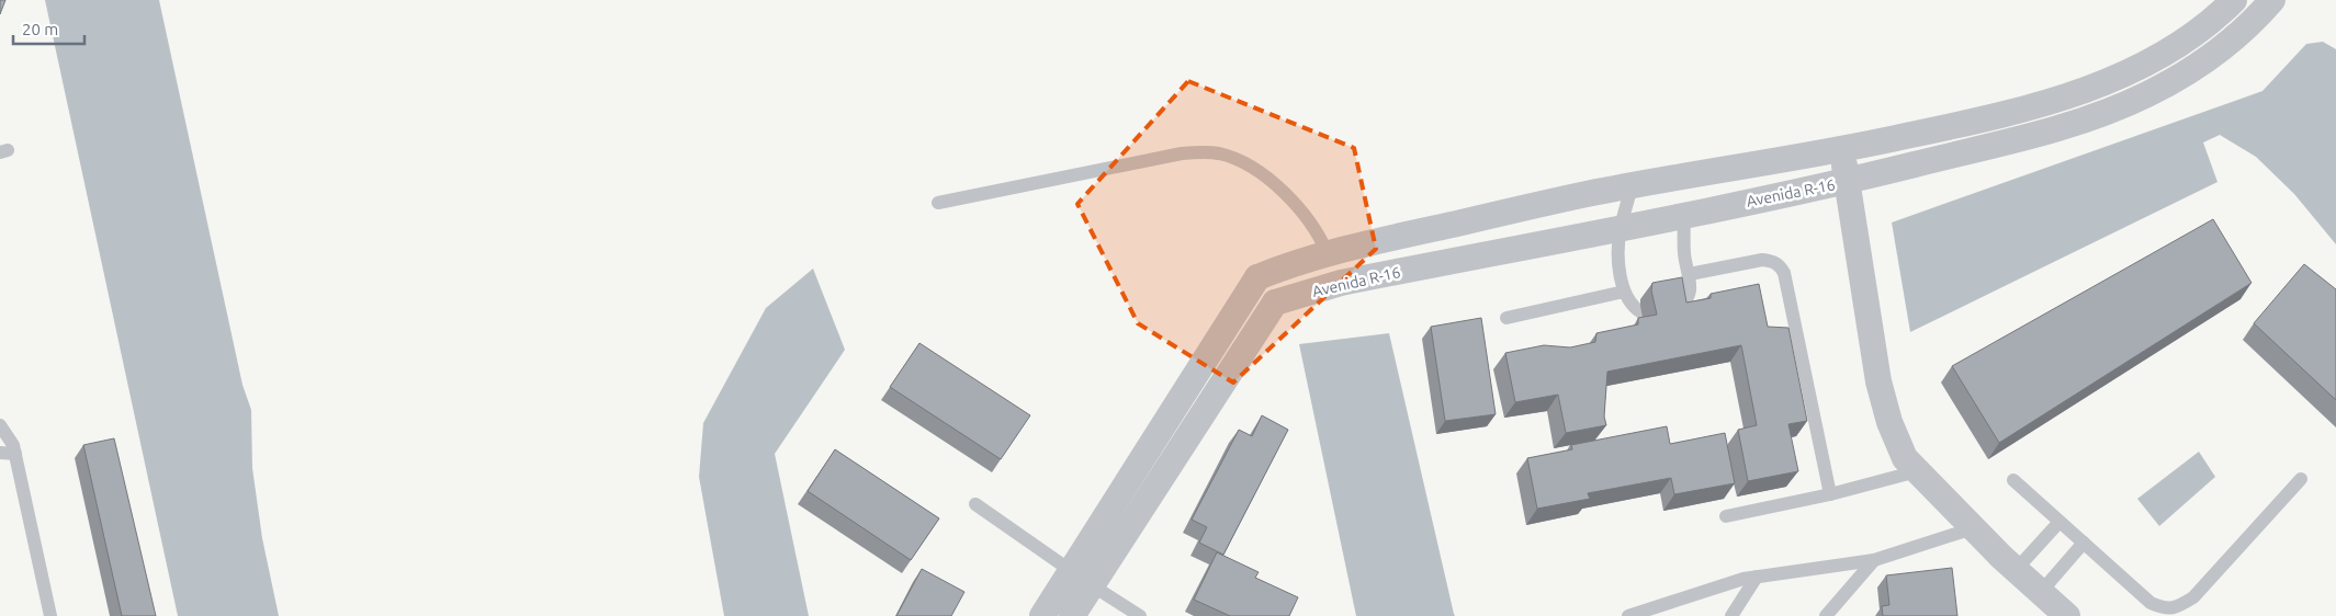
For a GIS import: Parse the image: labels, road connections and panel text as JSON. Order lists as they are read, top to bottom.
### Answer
{
  "streets": {
    "street": ["Avenida R-16"]
  },
  "scale_bar": "20 m"
}
